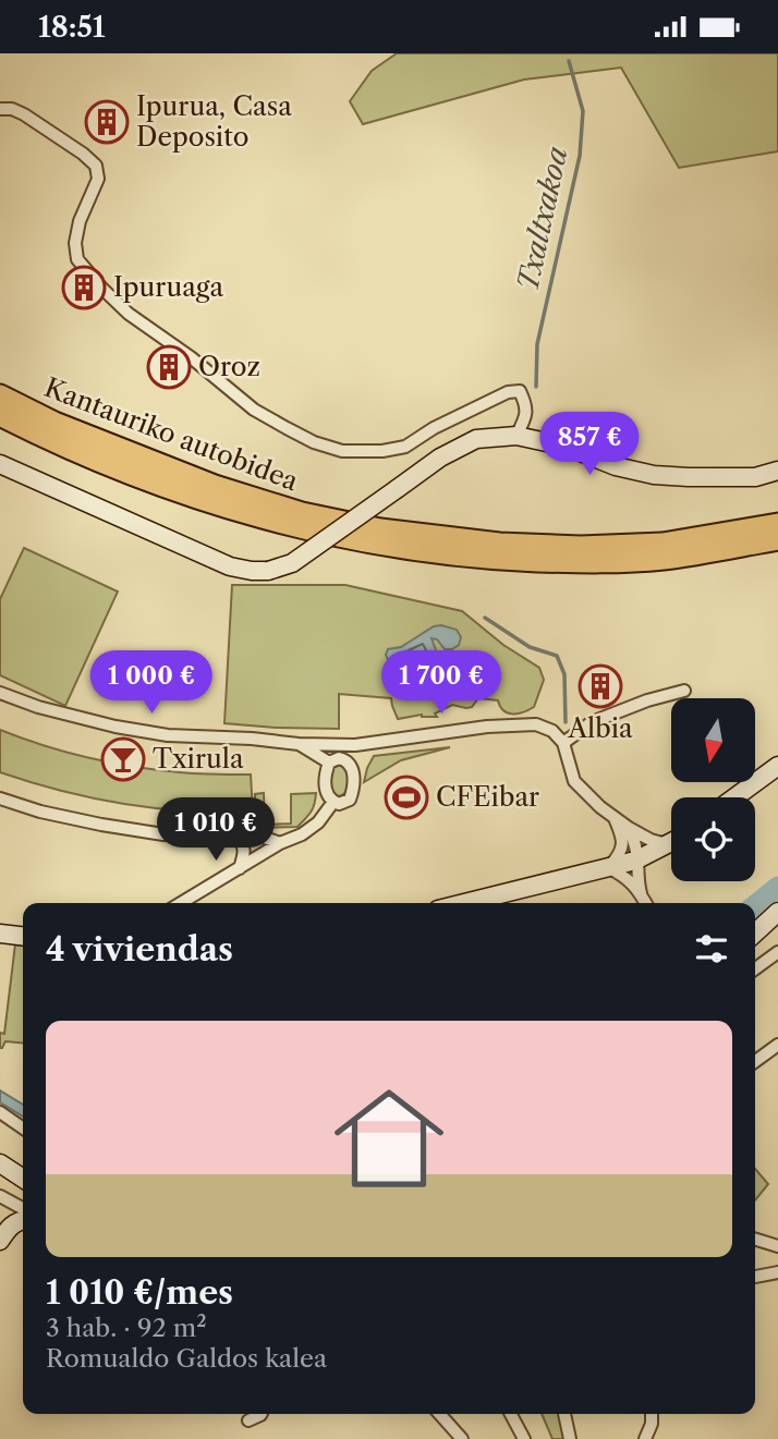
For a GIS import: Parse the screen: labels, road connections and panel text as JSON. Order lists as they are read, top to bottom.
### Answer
{
  "streets": {
    "highway": ["Kantauriko autobidea"]
  },
  "water": ["Txaltxakoa"],
  "places": {
    "building": [
      "Ipurua, Casa Deposito",
      "Ipuruaga",
      "Oroz",
      "Albia"
    ],
    "bar": ["Txirula"],
    "sports": ["CFEibar"]
  },
  "north": "bottom",
  "page": {
    "status": "18:51",
    "price": [
      "857 €",
      "1 000 €",
      "1 700 €",
      "1 010 €"
    ],
    "heading": "4 viviendas",
    "list": [
      {
        "name": "1 010 €/mes",
        "note": "3 hab. · 92 m² · Romualdo Galdos kalea"
      }
    ]
  }
}
